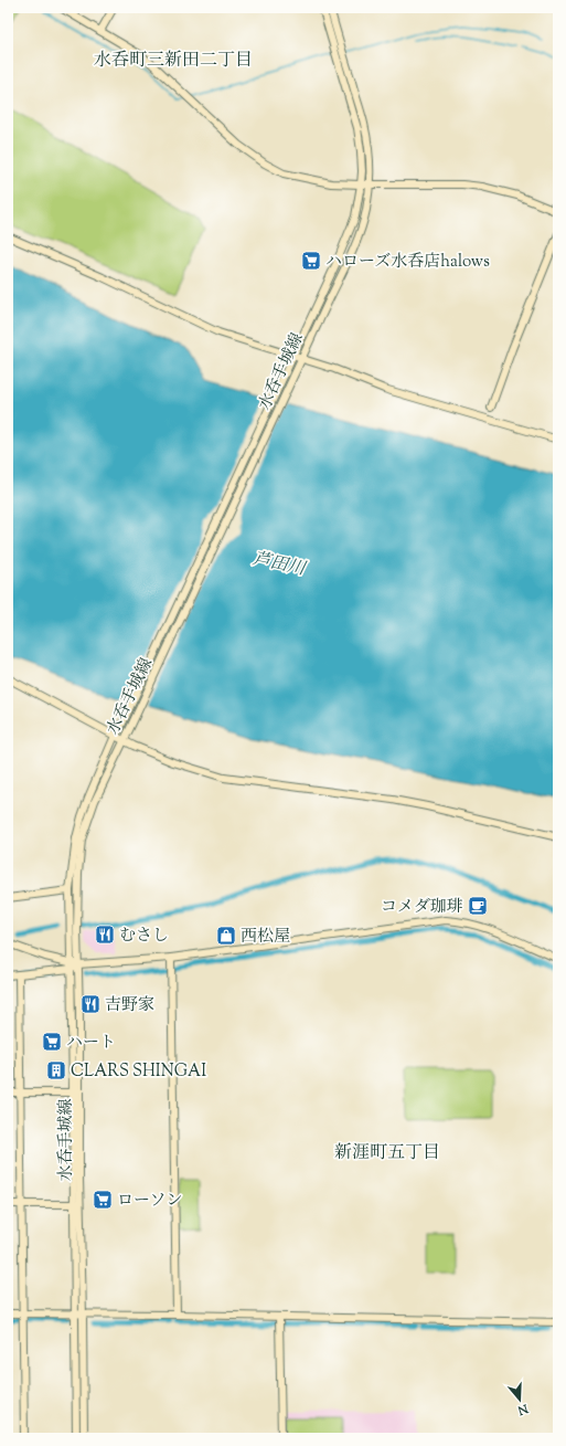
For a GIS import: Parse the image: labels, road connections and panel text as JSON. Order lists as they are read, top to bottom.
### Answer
{
  "streets": {
    "street": ["水呑手城線"]
  },
  "districts": ["水呑町三新田二丁目", "新涯町五丁目"],
  "water": ["芦田川"],
  "places": {
    "supermarket": ["ハローズ水呑店halows", "ハート", "ローソン"],
    "cafe": ["コメダ珈琲"],
    "restaurant": ["むさし", "吉野家"],
    "shop": ["西松屋"],
    "building": ["CLARS SHINGAI"]
  },
  "north": "bottom"
}
